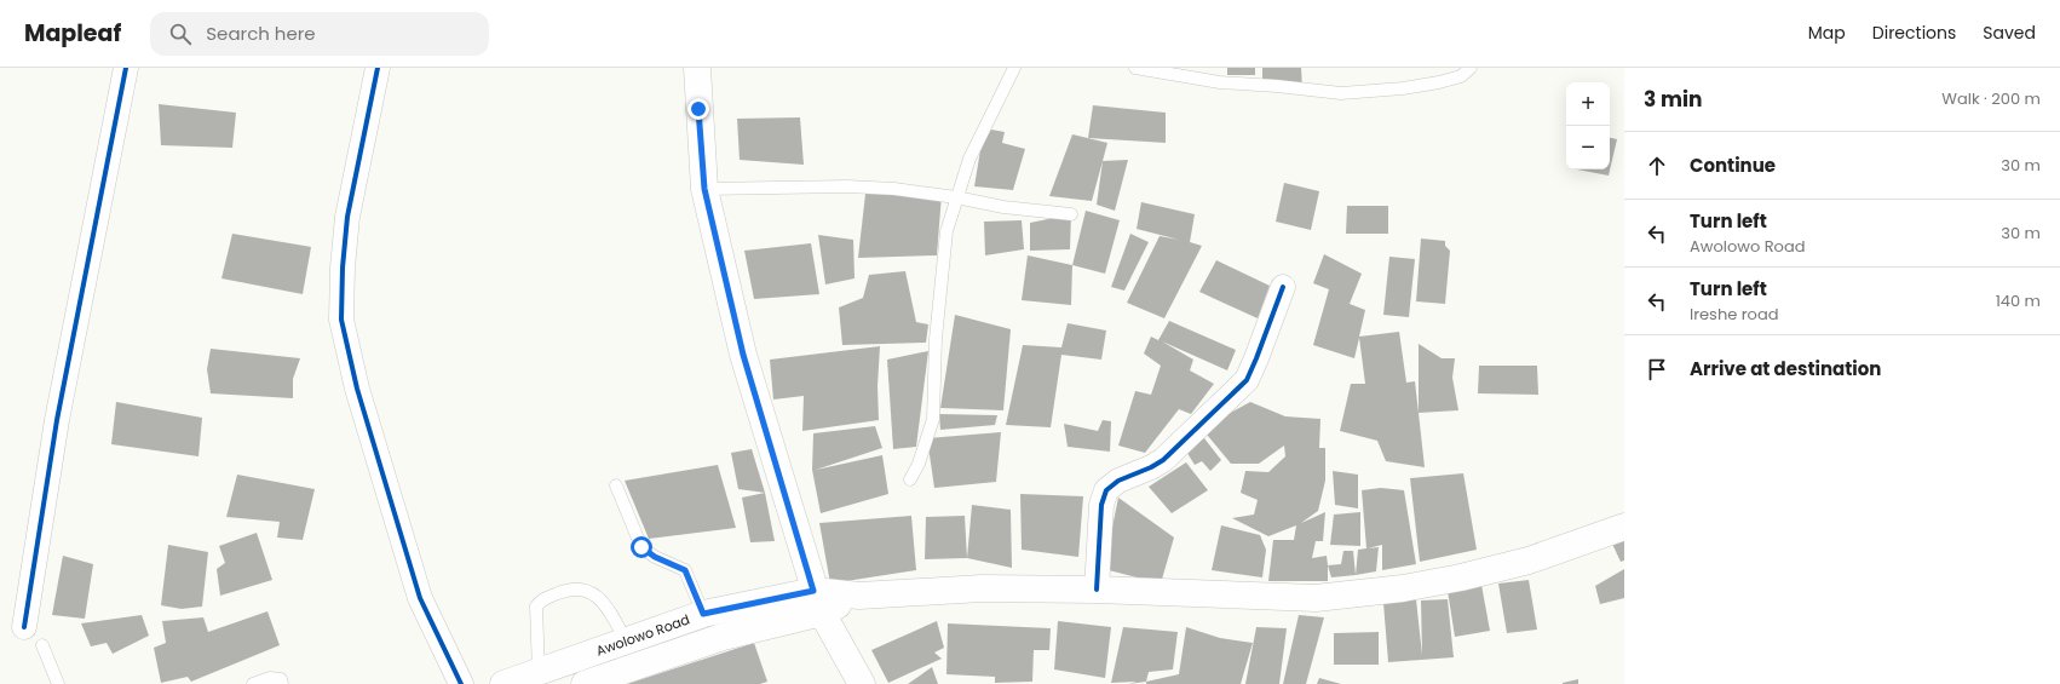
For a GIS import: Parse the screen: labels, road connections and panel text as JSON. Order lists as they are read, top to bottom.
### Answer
{
  "streets": {
    "main road": ["Awolowo Road"]
  },
  "page": {
    "header": "Mapleaf",
    "search": "Search here",
    "nav": ["Map", "Directions", "Saved"],
    "heading": ["3 min", "Walk · 200 m"],
    "map_buttons": ["+", "−"],
    "list": [
      ["Continue", "30 m"],
      ["Turn left", "Awolowo Road", "30 m"],
      ["Turn left", "Ireshe road", "140 m"],
      "Arrive at destination"
    ]
  }
}
